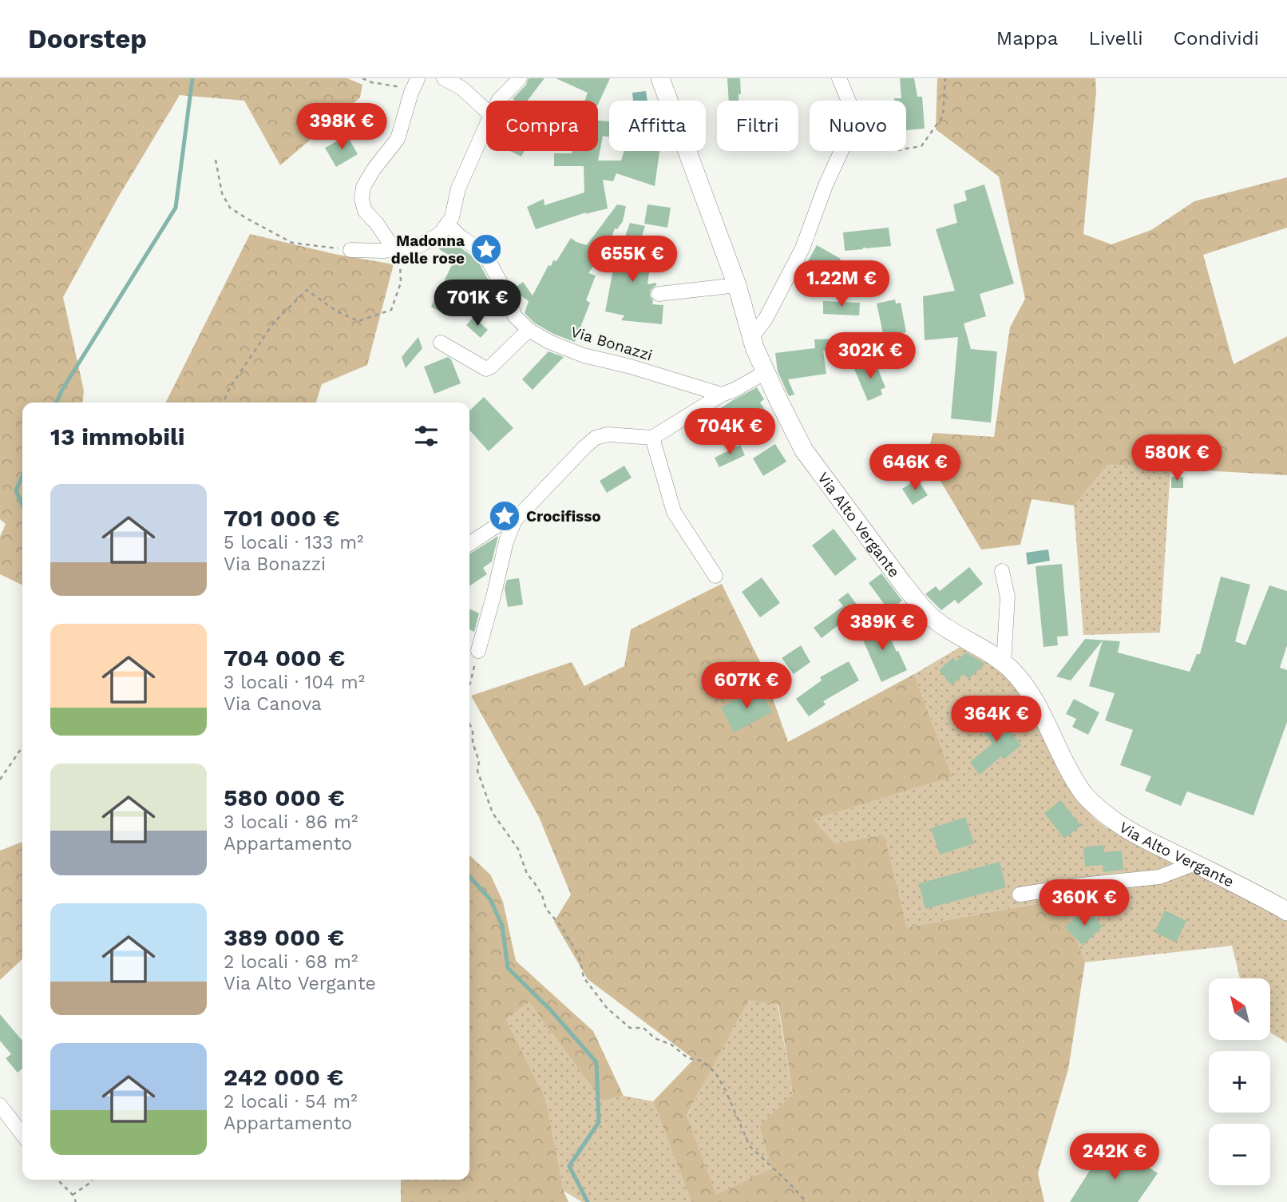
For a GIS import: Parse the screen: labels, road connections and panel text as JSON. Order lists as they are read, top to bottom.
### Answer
{
  "streets": {
    "main road": ["Via Alto Vergante"],
    "street": ["Via Bonazzi"]
  },
  "places": {
    "place": ["Madonna delle rose", "Crocifisso"]
  },
  "north": "top left",
  "page": {
    "header": "Doorstep",
    "nav": ["Mappa", "Livelli", "Condividi"],
    "chip": [
      "Compra",
      "Affitta",
      "Filtri",
      "Nuovo"
    ],
    "price": [
      "398K €",
      "655K €",
      "1.22M €",
      "701K €",
      "302K €",
      "704K €",
      "580K €",
      "646K €",
      "389K €",
      "607K €",
      "364K €",
      "360K €",
      "242K €"
    ],
    "heading": "13 immobili",
    "list": [
      {
        "name": "701 000 €",
        "note": "5 locali · 133 m² · Via Bonazzi"
      },
      {
        "name": "704 000 €",
        "note": "3 locali · 104 m² · Via Canova"
      },
      {
        "name": "580 000 €",
        "note": "3 locali · 86 m² · Appartamento"
      },
      {
        "name": "389 000 €",
        "note": "2 locali · 68 m² · Via Alto Vergante"
      },
      {
        "name": "242 000 €",
        "note": "2 locali · 54 m² · Appartamento"
      }
    ],
    "map_buttons": ["+", "−"]
  }
}
